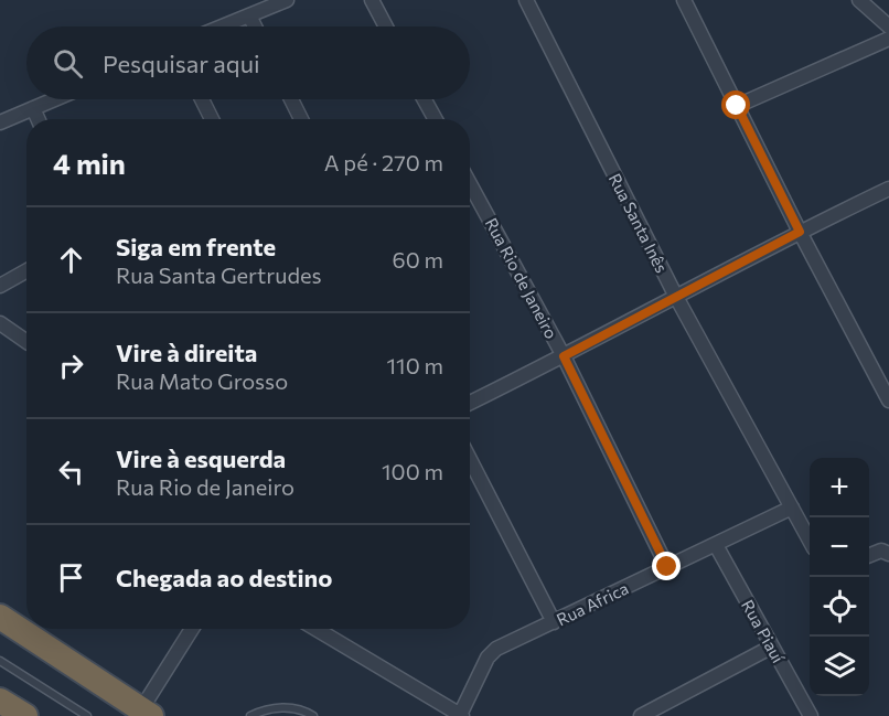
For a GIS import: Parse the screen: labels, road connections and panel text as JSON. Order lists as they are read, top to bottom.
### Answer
{
  "streets": {
    "street": [
      "Rua Santa Inês",
      "Rua Rio de Janeiro",
      "Rua Africa",
      "Rua Piauí"
    ]
  },
  "crossings": [
    ["Rua Santa Inês", "Rua Africa"],
    ["Rua Rio de Janeiro", "Rua Africa"],
    ["Rua Africa", "Rua Piauí"]
  ],
  "page": {
    "search": "Pesquisar aqui",
    "heading": ["4 min", "A pé · 270 m"],
    "list": [
      ["Siga em frente", "Rua Santa Gertrudes", "60 m"],
      ["Vire à direita", "Rua Mato Grosso", "110 m"],
      ["Vire à esquerda", "Rua Rio de Janeiro", "100 m"],
      "Chegada ao destino"
    ],
    "map_buttons": ["+", "−"]
  }
}
